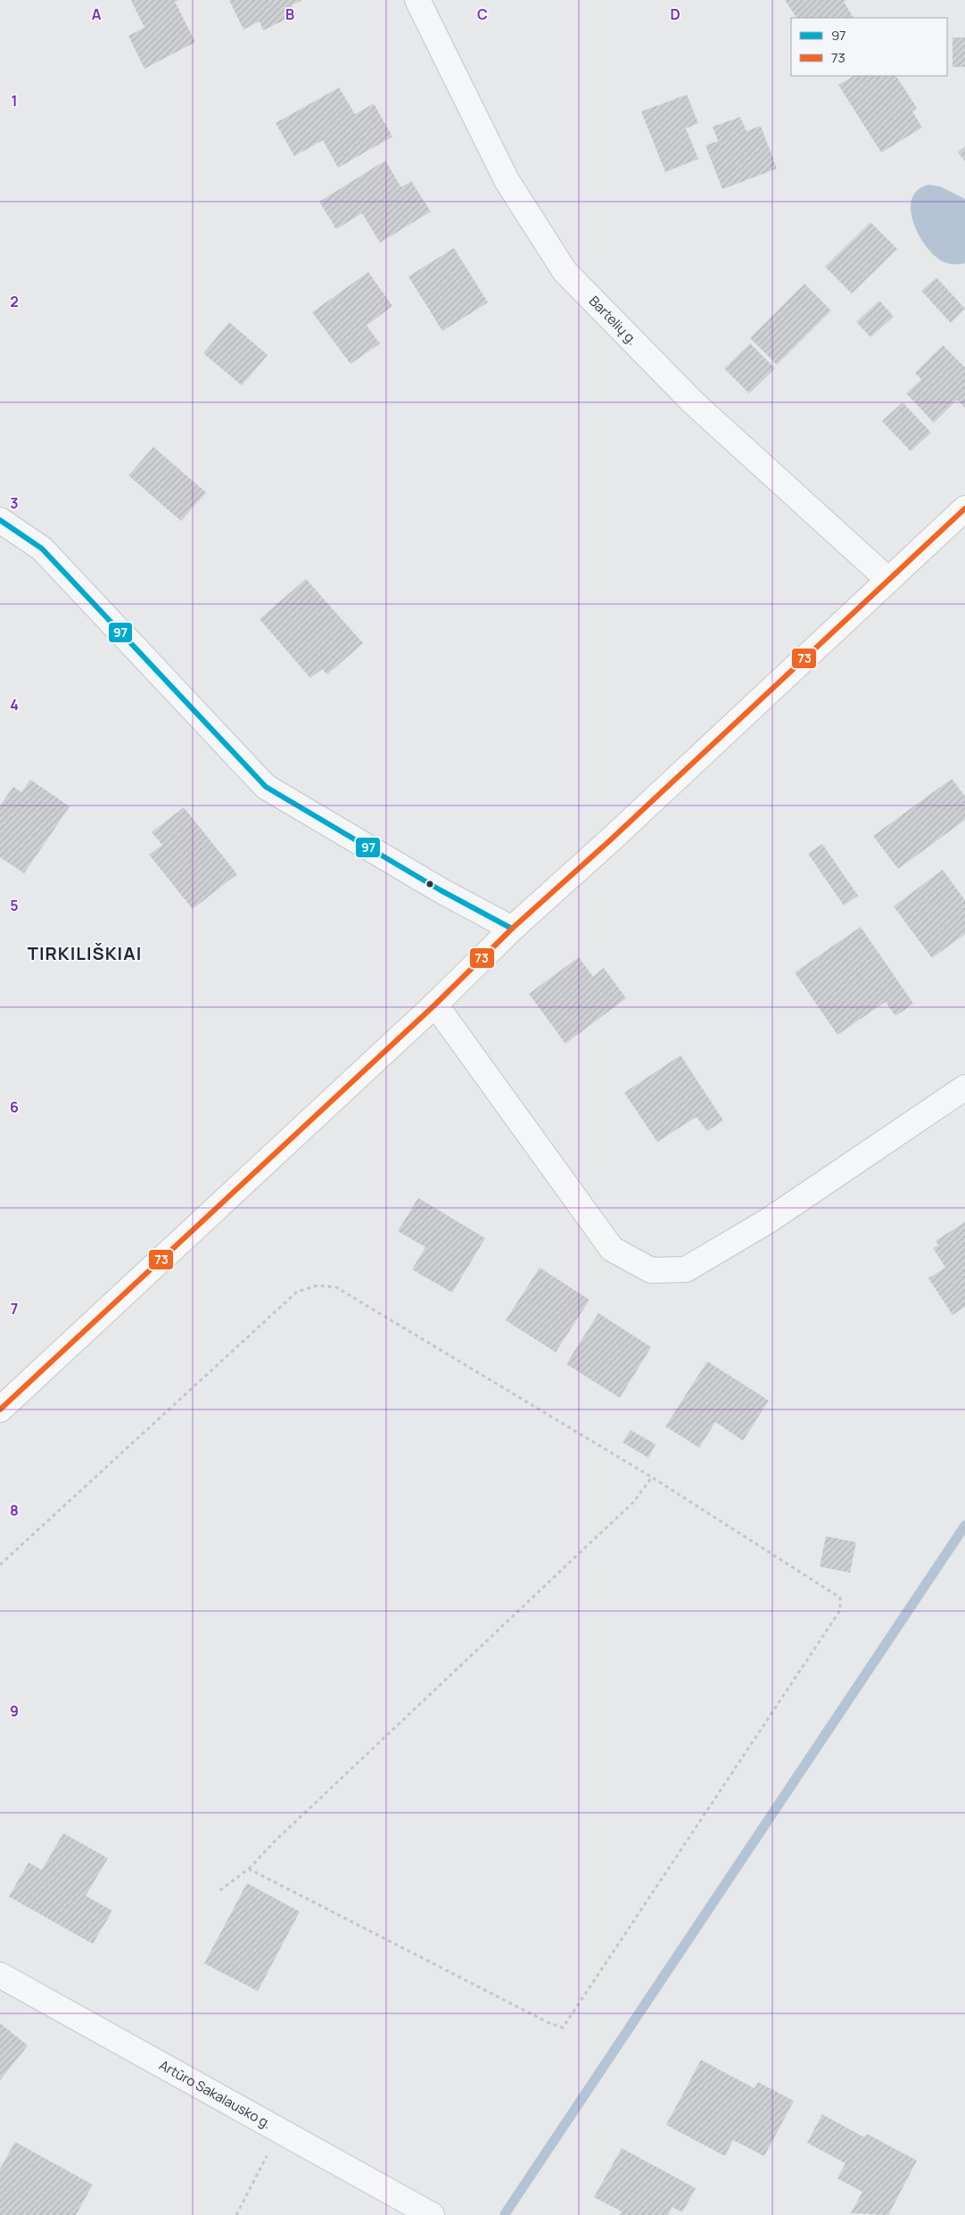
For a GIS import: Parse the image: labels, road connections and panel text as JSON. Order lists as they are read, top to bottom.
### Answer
{
  "streets": {
    "street": ["Bartelių g.", "Artūro Sakalausko g."]
  },
  "districts": ["TIRKILIŠKIAI"],
  "lines": ["transit line 73", "transit line 97"],
  "legend": ["97", "73"],
  "grid": {
    "columns": [
      "A",
      "B",
      "C",
      "D"
    ],
    "rows": [
      "1",
      "2",
      "3",
      "4",
      "5",
      "6",
      "7",
      "8",
      "9"
    ]
  }
}
